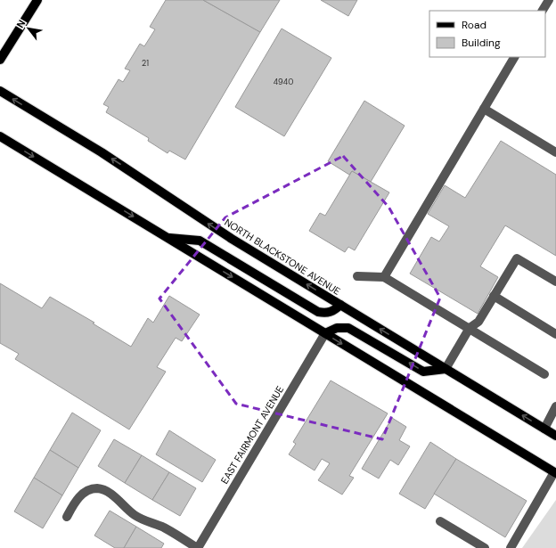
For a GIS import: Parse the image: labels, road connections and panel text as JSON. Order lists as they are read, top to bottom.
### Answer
{
  "streets": {
    "main road": ["NORTH BLACKSTONE AVENUE"],
    "street": ["EAST FAIRMONT AVENUE"]
  },
  "house_numbers": ["21", "4940"],
  "legend": ["Road", "Building"],
  "north": "top left"
}
